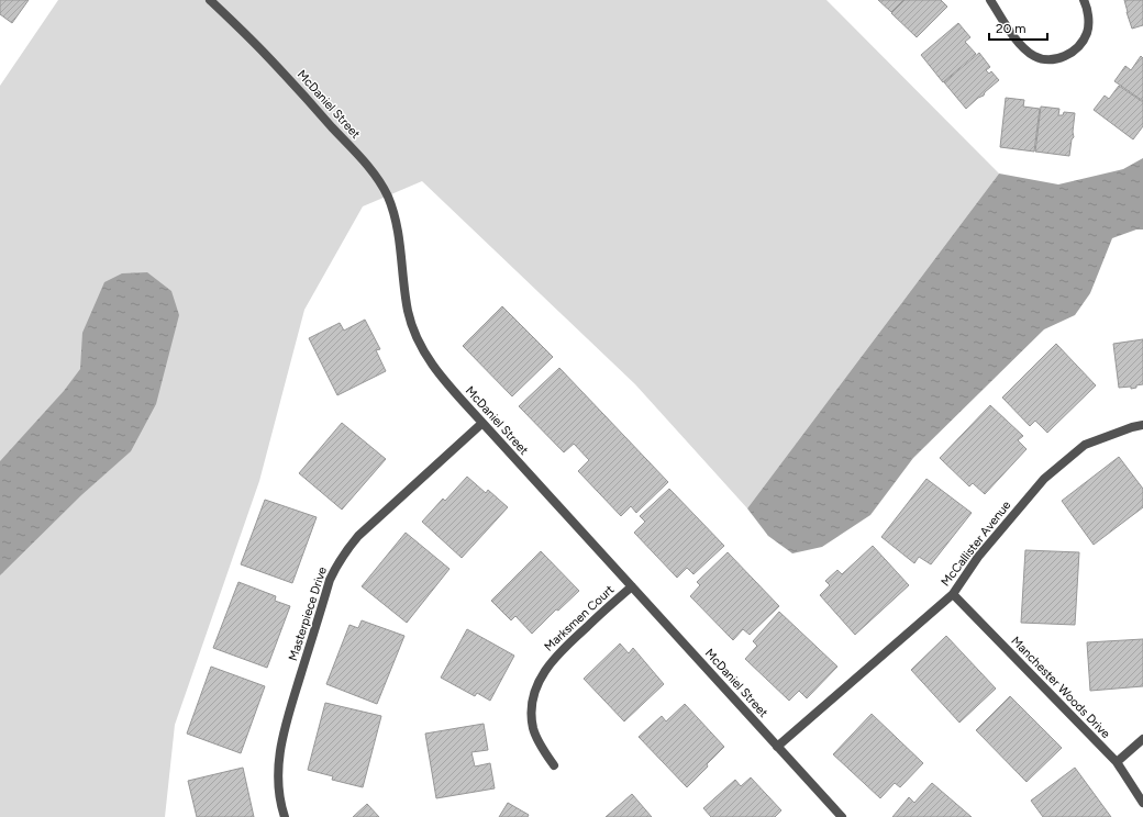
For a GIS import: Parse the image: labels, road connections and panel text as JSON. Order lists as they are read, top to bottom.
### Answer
{
  "streets": {
    "street": [
      "McDaniel Street",
      "McCallister Avenue",
      "Masterpiece Drive",
      "Marksmen Court",
      "Manchester Woods Drive"
    ]
  },
  "crossings": [
    ["McDaniel Street", "McCallister Avenue"],
    ["McDaniel Street", "Masterpiece Drive"],
    ["McDaniel Street", "Marksmen Court"],
    ["McCallister Avenue", "Manchester Woods Drive"]
  ],
  "scale_bar": "20 m"
}
